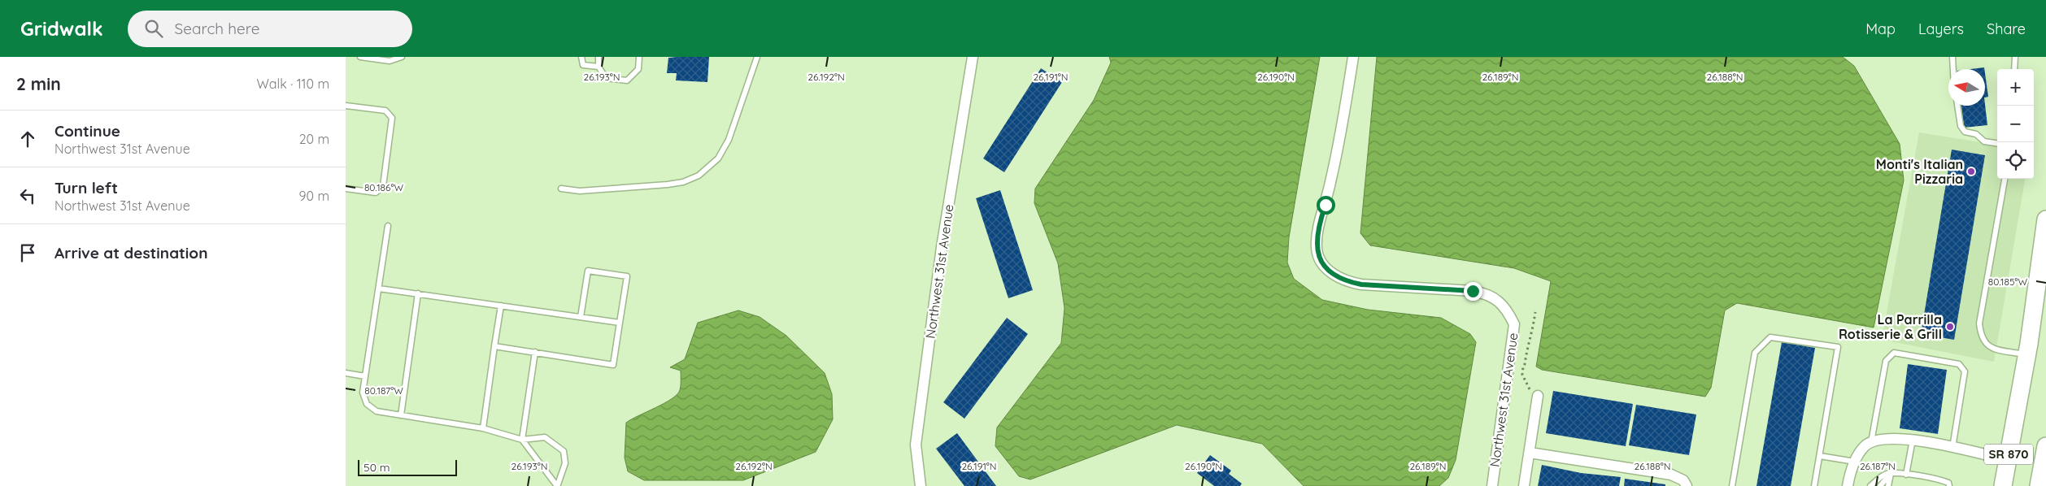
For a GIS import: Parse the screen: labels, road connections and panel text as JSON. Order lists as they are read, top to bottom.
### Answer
{
  "streets": {
    "highway": ["SR 870"],
    "street": ["Northwest 31st Avenue"]
  },
  "places": ["Monti's Italian Pizzaria", "La Parrilla Rotisserie & Grill"],
  "scale_bar": "50 m",
  "north": "left",
  "page": {
    "header": "Gridwalk",
    "search": "Search here",
    "nav": ["Map", "Layers", "Share"],
    "heading": ["2 min", "Walk · 110 m"],
    "map_buttons": ["+", "−"],
    "list": [
      ["Continue", "Northwest 31st Avenue", "20 m"],
      ["Turn left", "Northwest 31st Avenue", "90 m"],
      "Arrive at destination"
    ],
    "scale": "50 m"
  },
  "coordinates": [
    "26.193°N",
    "26.192°N",
    "26.191°N",
    "26.190°N",
    "26.189°N",
    "26.188°N",
    "80.186°W",
    "80.185°W",
    "80.187°W",
    "26.187°N"
  ]
}
